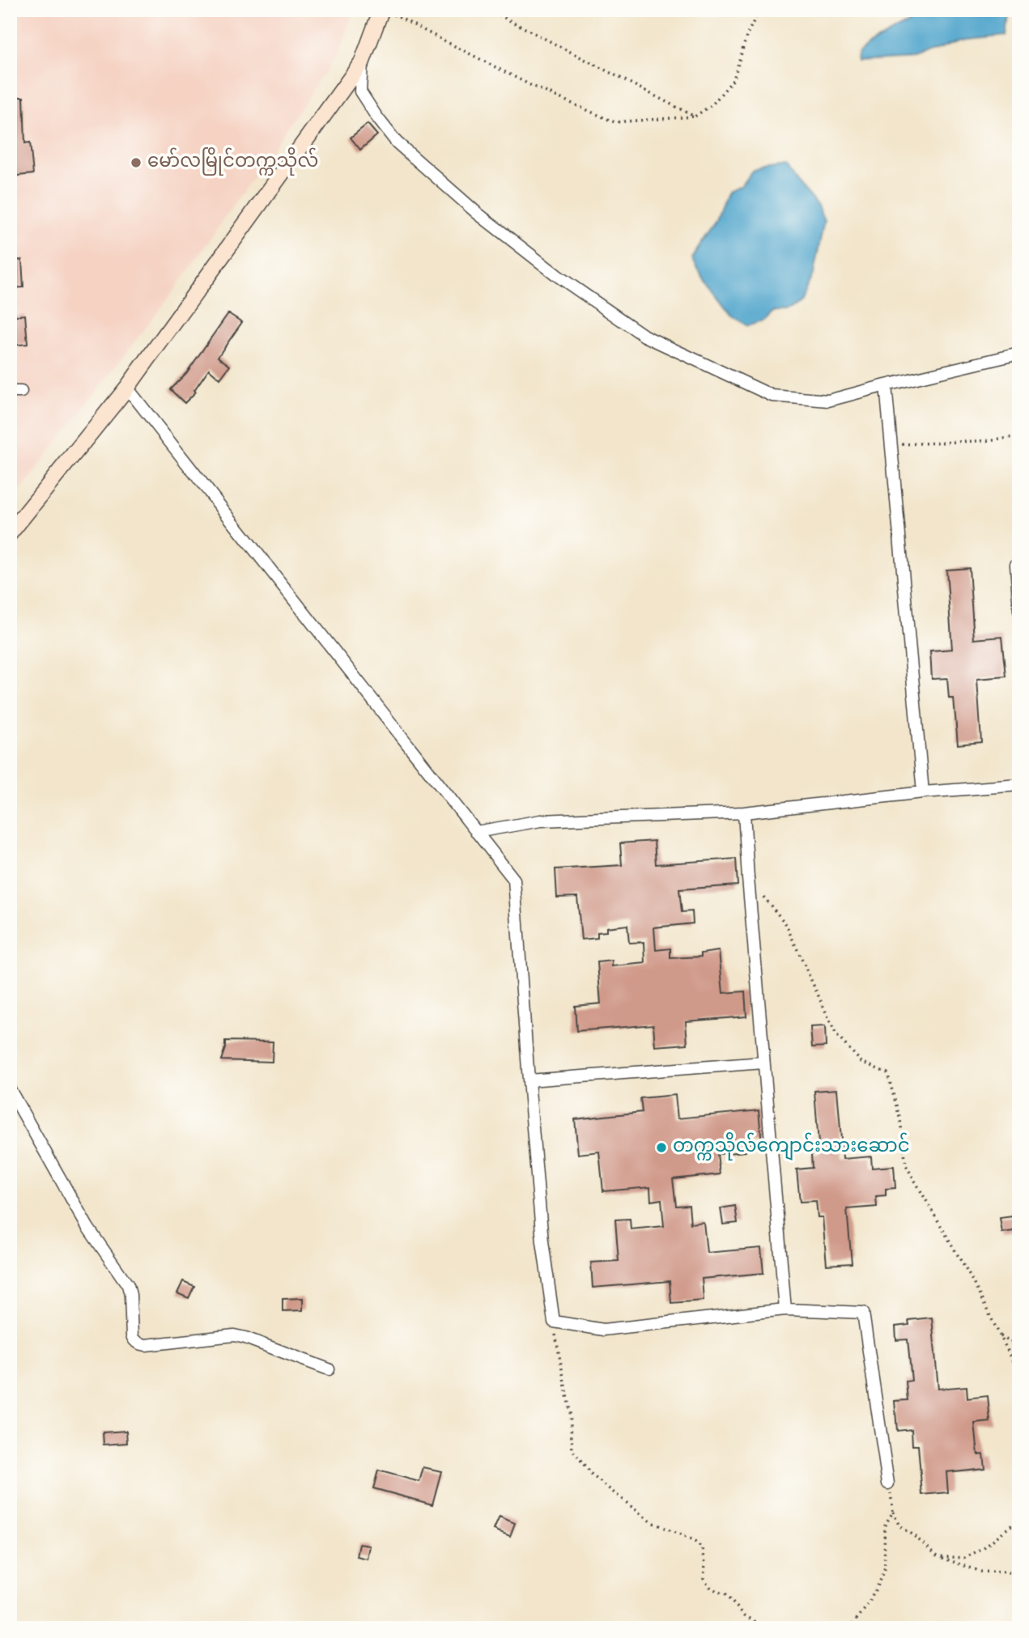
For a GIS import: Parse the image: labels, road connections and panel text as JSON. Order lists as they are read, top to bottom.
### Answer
{
  "places": ["မော်လမြိုင်တက္ကသိုလ်", "တက္ကသိုလ်ကျောင်းသားဆောင်"]
}
